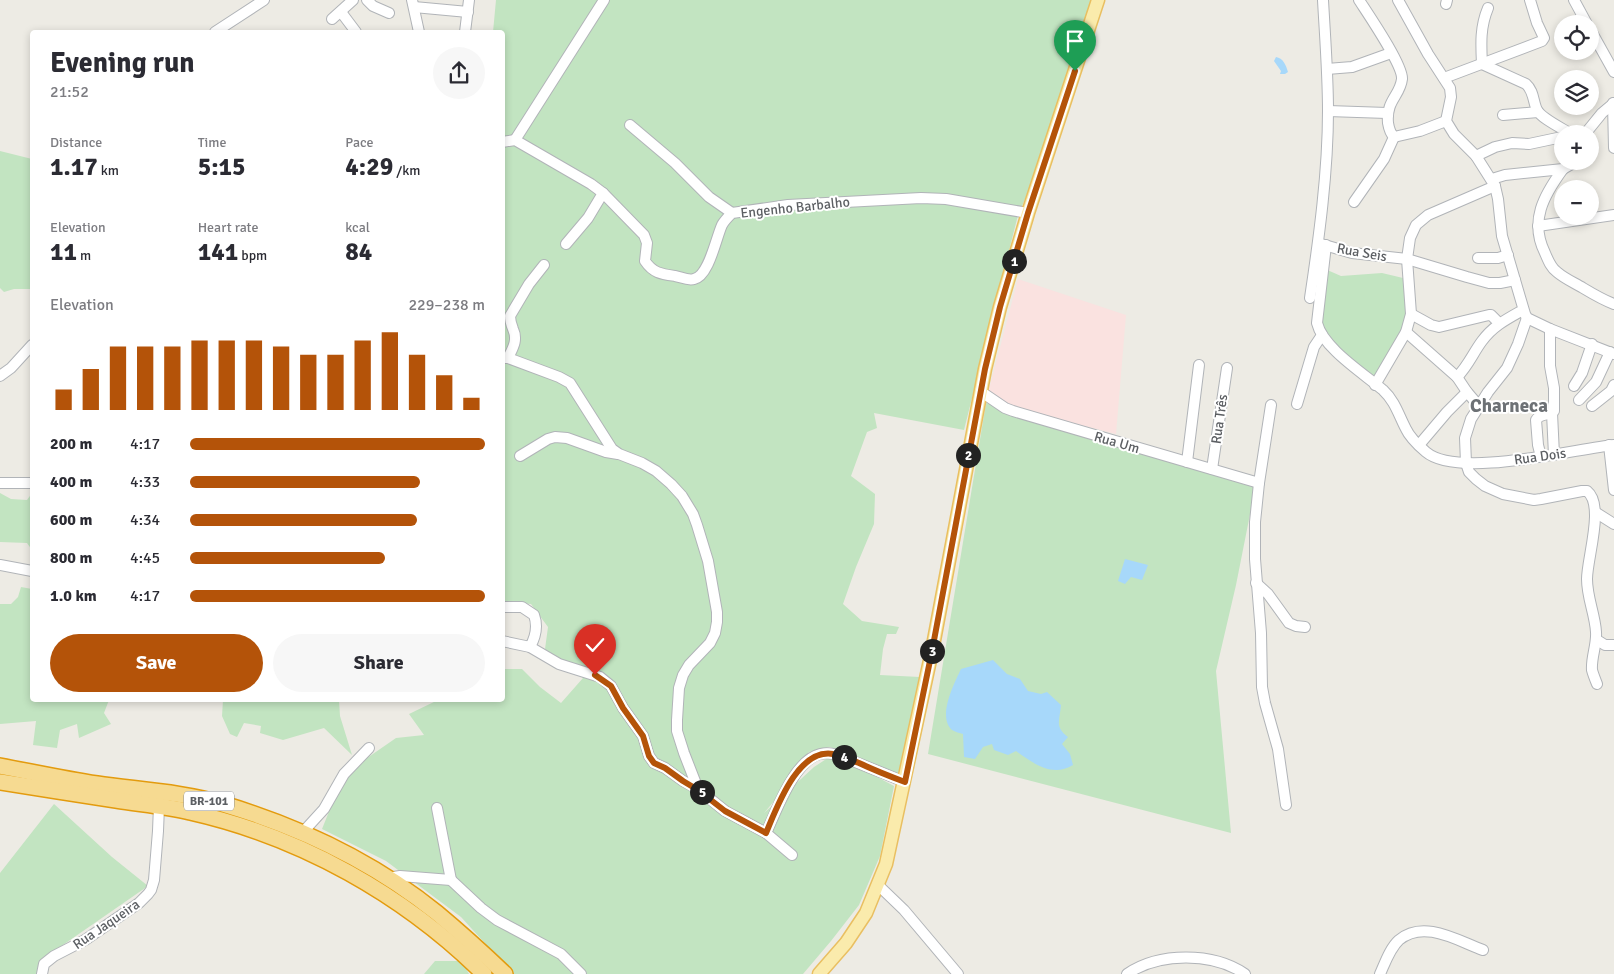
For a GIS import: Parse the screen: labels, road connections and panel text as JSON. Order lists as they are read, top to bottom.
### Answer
{
  "streets": {
    "highway": ["BR-101"],
    "street": [
      "Engenho Barbalho",
      "Rua Seis",
      "Rua Três",
      "Rua Um",
      "Rua Dois",
      "Rua Jaqueira"
    ]
  },
  "crossings": [
    ["Rua Três", "Rua Um"],
    ["BR-101", "Rua Jaqueira"]
  ],
  "districts": ["Charneca"],
  "page": {
    "map_buttons": ["+", "−"],
    "heading": ["Evening run", "21:52"],
    "stats": [
      ["Distance", "1.17 km"],
      ["Time", "5:15"],
      ["Pace", "4:29 /km"],
      ["Elevation", "11 m"],
      ["Heart rate", "141 bpm"],
      ["kcal", "84"]
    ],
    "pins": [
      "1",
      "2",
      "3",
      "4",
      "5"
    ],
    "chart": ["Elevation", "229–238 m"],
    "list": [
      {
        "name": "200 m",
        "note": "4:17"
      },
      {
        "name": "400 m",
        "note": "4:33"
      },
      {
        "name": "600 m",
        "note": "4:34"
      },
      {
        "name": "800 m",
        "note": "4:45"
      },
      {
        "name": "1.0 km",
        "note": "4:17"
      }
    ],
    "buttons": ["Save", "Share"]
  }
}
